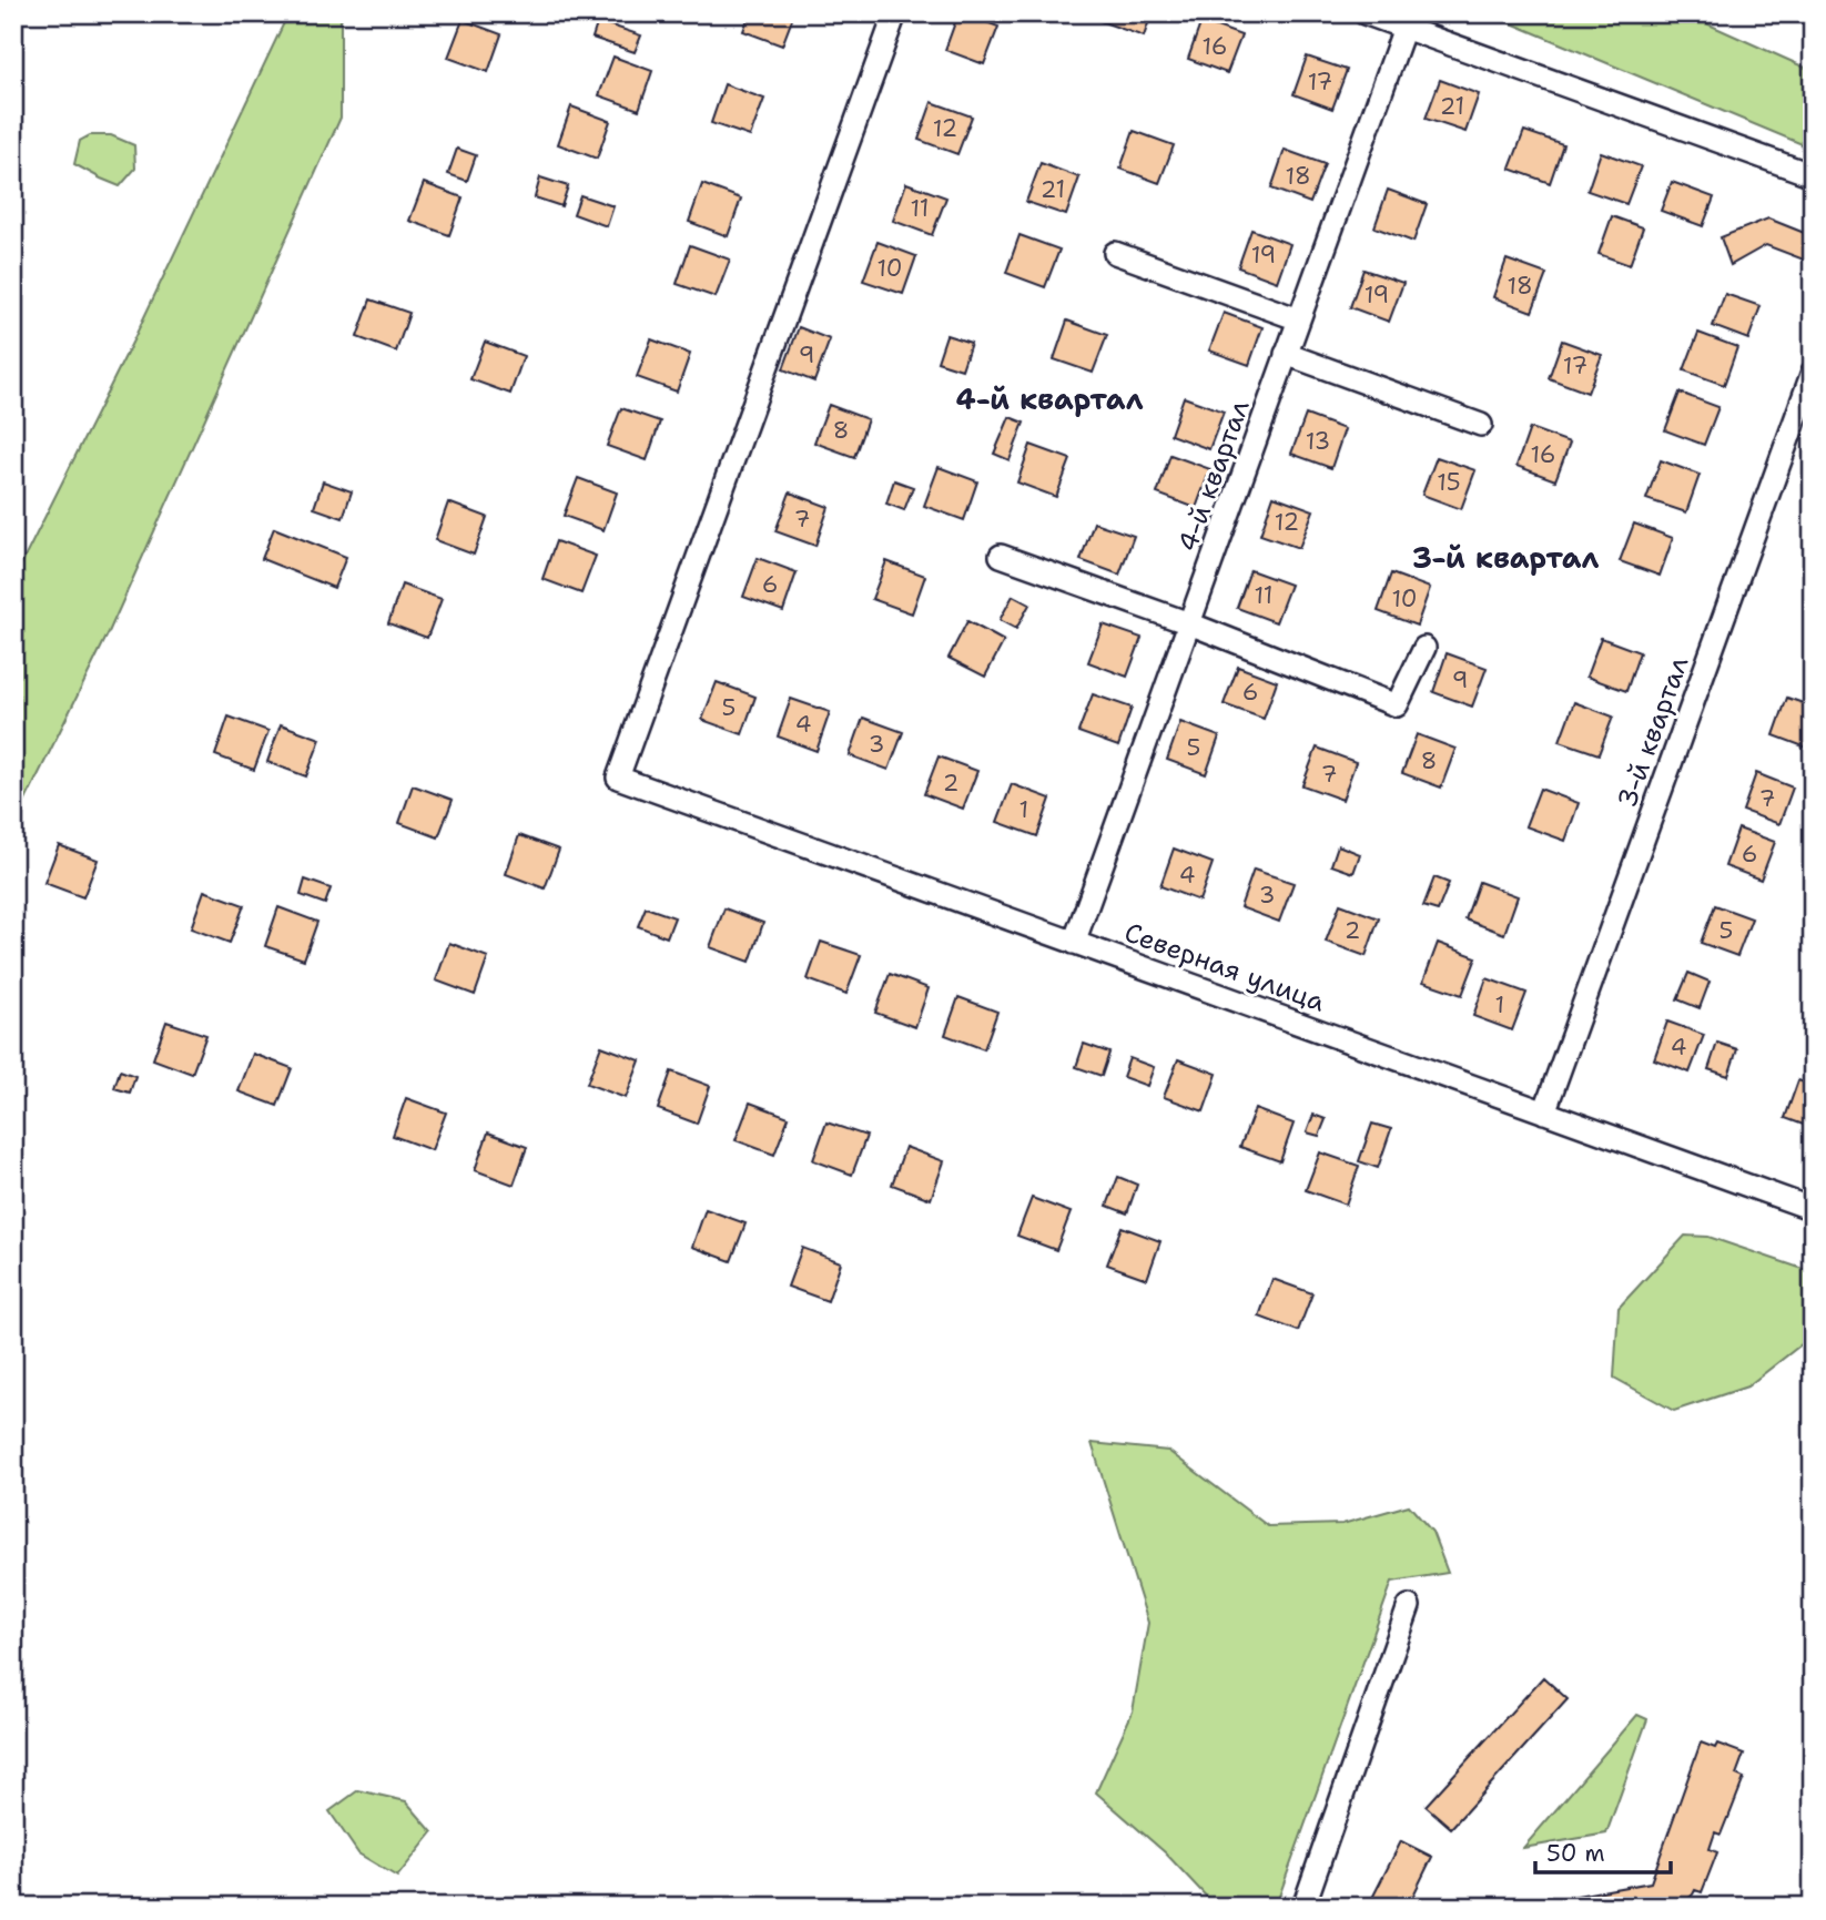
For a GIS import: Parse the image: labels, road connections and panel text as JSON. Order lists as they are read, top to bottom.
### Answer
{
  "streets": {
    "street": ["4-й квартал", "3-й квартал", "Северная улица"]
  },
  "crossings": [
    ["4-й квартал", "Северная улица"],
    ["3-й квартал", "Северная улица"]
  ],
  "districts": ["4-й квартал", "3-й квартал"],
  "house_numbers": [
    "16",
    "17",
    "21",
    "12",
    "18",
    "21",
    "11",
    "19",
    "10",
    "18",
    "19",
    "9",
    "17",
    "8",
    "13",
    "16",
    "15",
    "7",
    "12",
    "6",
    "11",
    "10",
    "9",
    "6",
    "5",
    "4",
    "3",
    "5",
    "8",
    "7",
    "2",
    "7",
    "1",
    "6",
    "4",
    "3",
    "2",
    "5",
    "1",
    "4"
  ],
  "scale_bar": "50 m"
}
